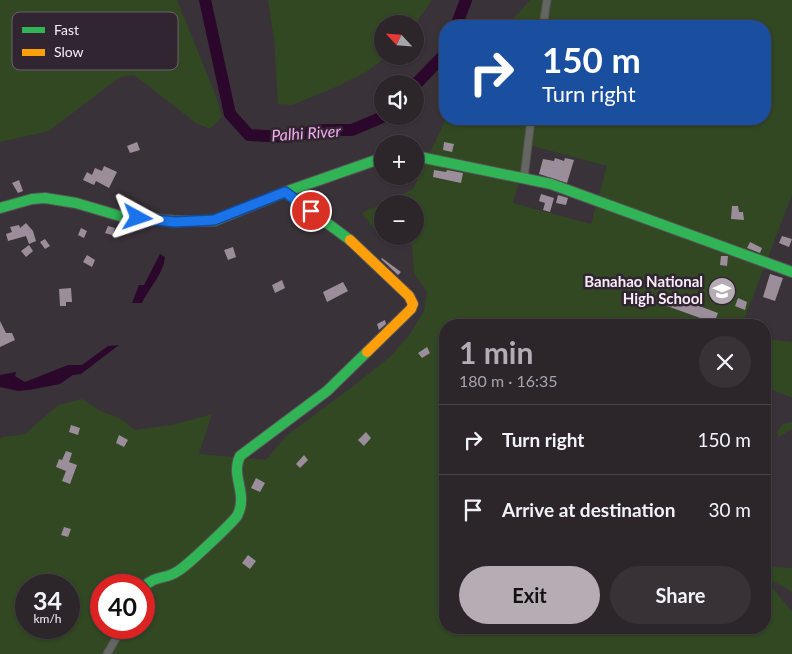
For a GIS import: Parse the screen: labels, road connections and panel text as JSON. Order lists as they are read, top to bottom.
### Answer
{
  "water": ["Palhi River"],
  "places": {
    "school or university": ["Banahao National High School"]
  },
  "legend": ["Fast", "Slow"],
  "north": "top left",
  "page": {
    "map_buttons": ["+", "−"],
    "turn": ["150 m", "Turn right"],
    "heading": ["1 min", "180 m · 16:35"],
    "list": [
      {
        "name": "Turn right",
        "value": "150 m"
      },
      {
        "name": "Arrive at destination",
        "value": "30 m"
      }
    ],
    "buttons": ["Exit", "Share"],
    "speed": "34 km/h",
    "limit": "40"
  }
}
